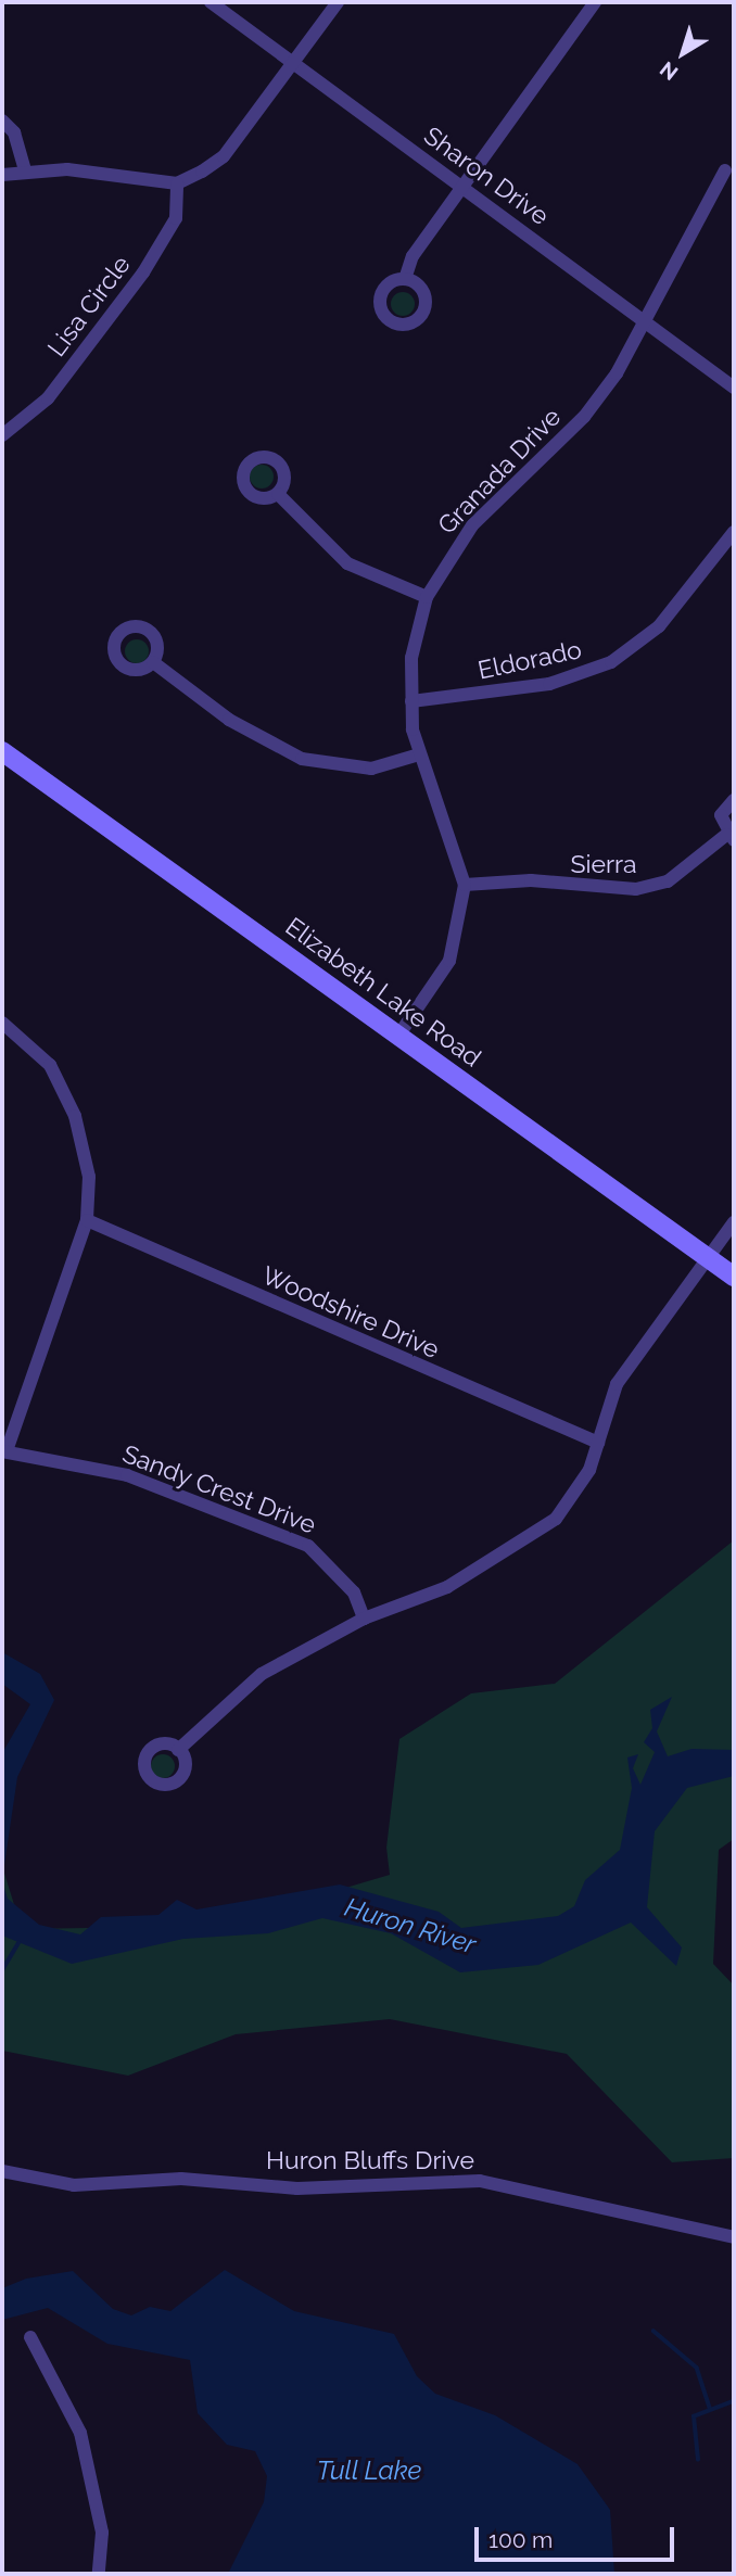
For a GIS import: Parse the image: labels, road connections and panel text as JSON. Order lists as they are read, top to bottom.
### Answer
{
  "streets": {
    "street": [
      "Sharon Drive",
      "Lisa Circle",
      "Granada Drive",
      "Eldorado",
      "Sierra",
      "Elizabeth Lake Road",
      "Woodshire Drive",
      "Sandy Crest Drive",
      "Huron Bluffs Drive"
    ]
  },
  "crossings": [
    ["Sharon Drive", "Granada Drive"],
    ["Granada Drive", "Eldorado"],
    ["Granada Drive", "Sierra"]
  ],
  "water": ["Huron River", "Tull Lake"],
  "scale_bar": "100 m",
  "north": "bottom left"
}
